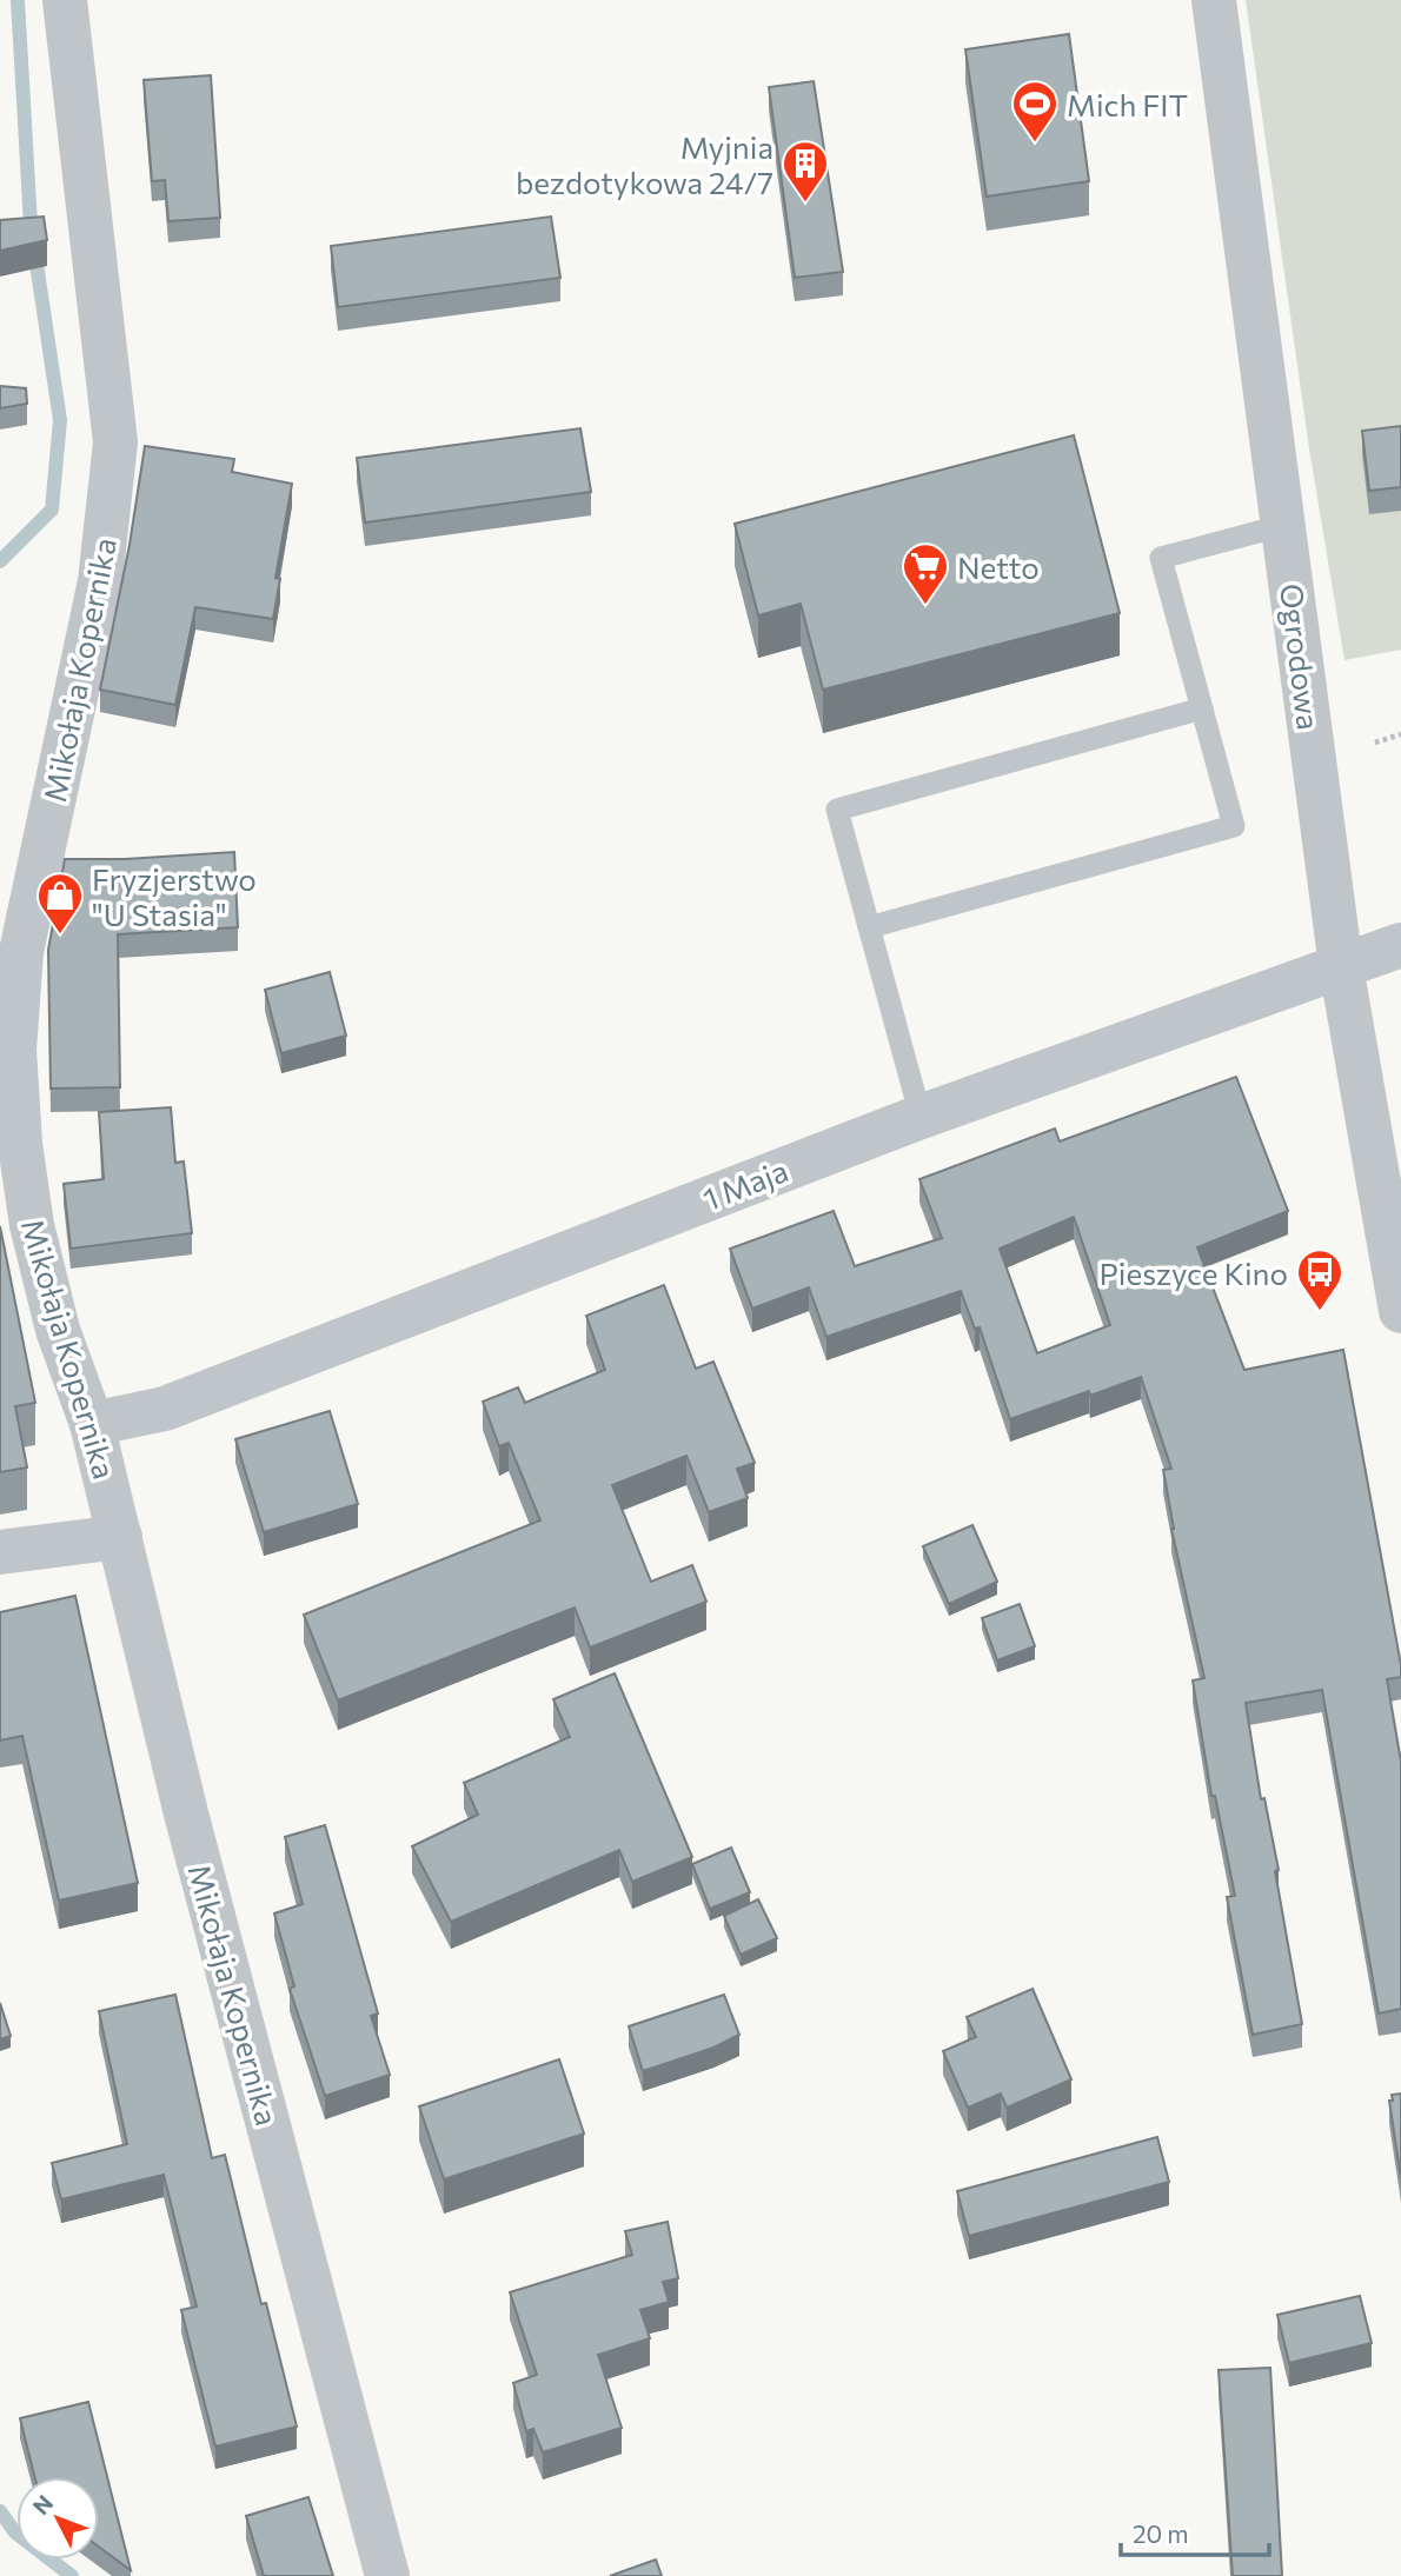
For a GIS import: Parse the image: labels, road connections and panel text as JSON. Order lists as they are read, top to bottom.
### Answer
{
  "streets": {
    "street": ["Ogrodowa", "Mikołaja Kopernika", "1 Maja"]
  },
  "crossings": [
    ["Ogrodowa", "1 Maja"],
    ["Mikołaja Kopernika", "1 Maja"]
  ],
  "places": {
    "sports": ["Mich FIT"],
    "building": ["Myjnia bezdotykowa 24/7"],
    "supermarket": ["Netto"],
    "shop": ["Fryzjerstwo \"U Stasia\""],
    "bus stop": ["Pieszyce Kino"]
  },
  "scale_bar": "20 m",
  "north": "top left"
}
